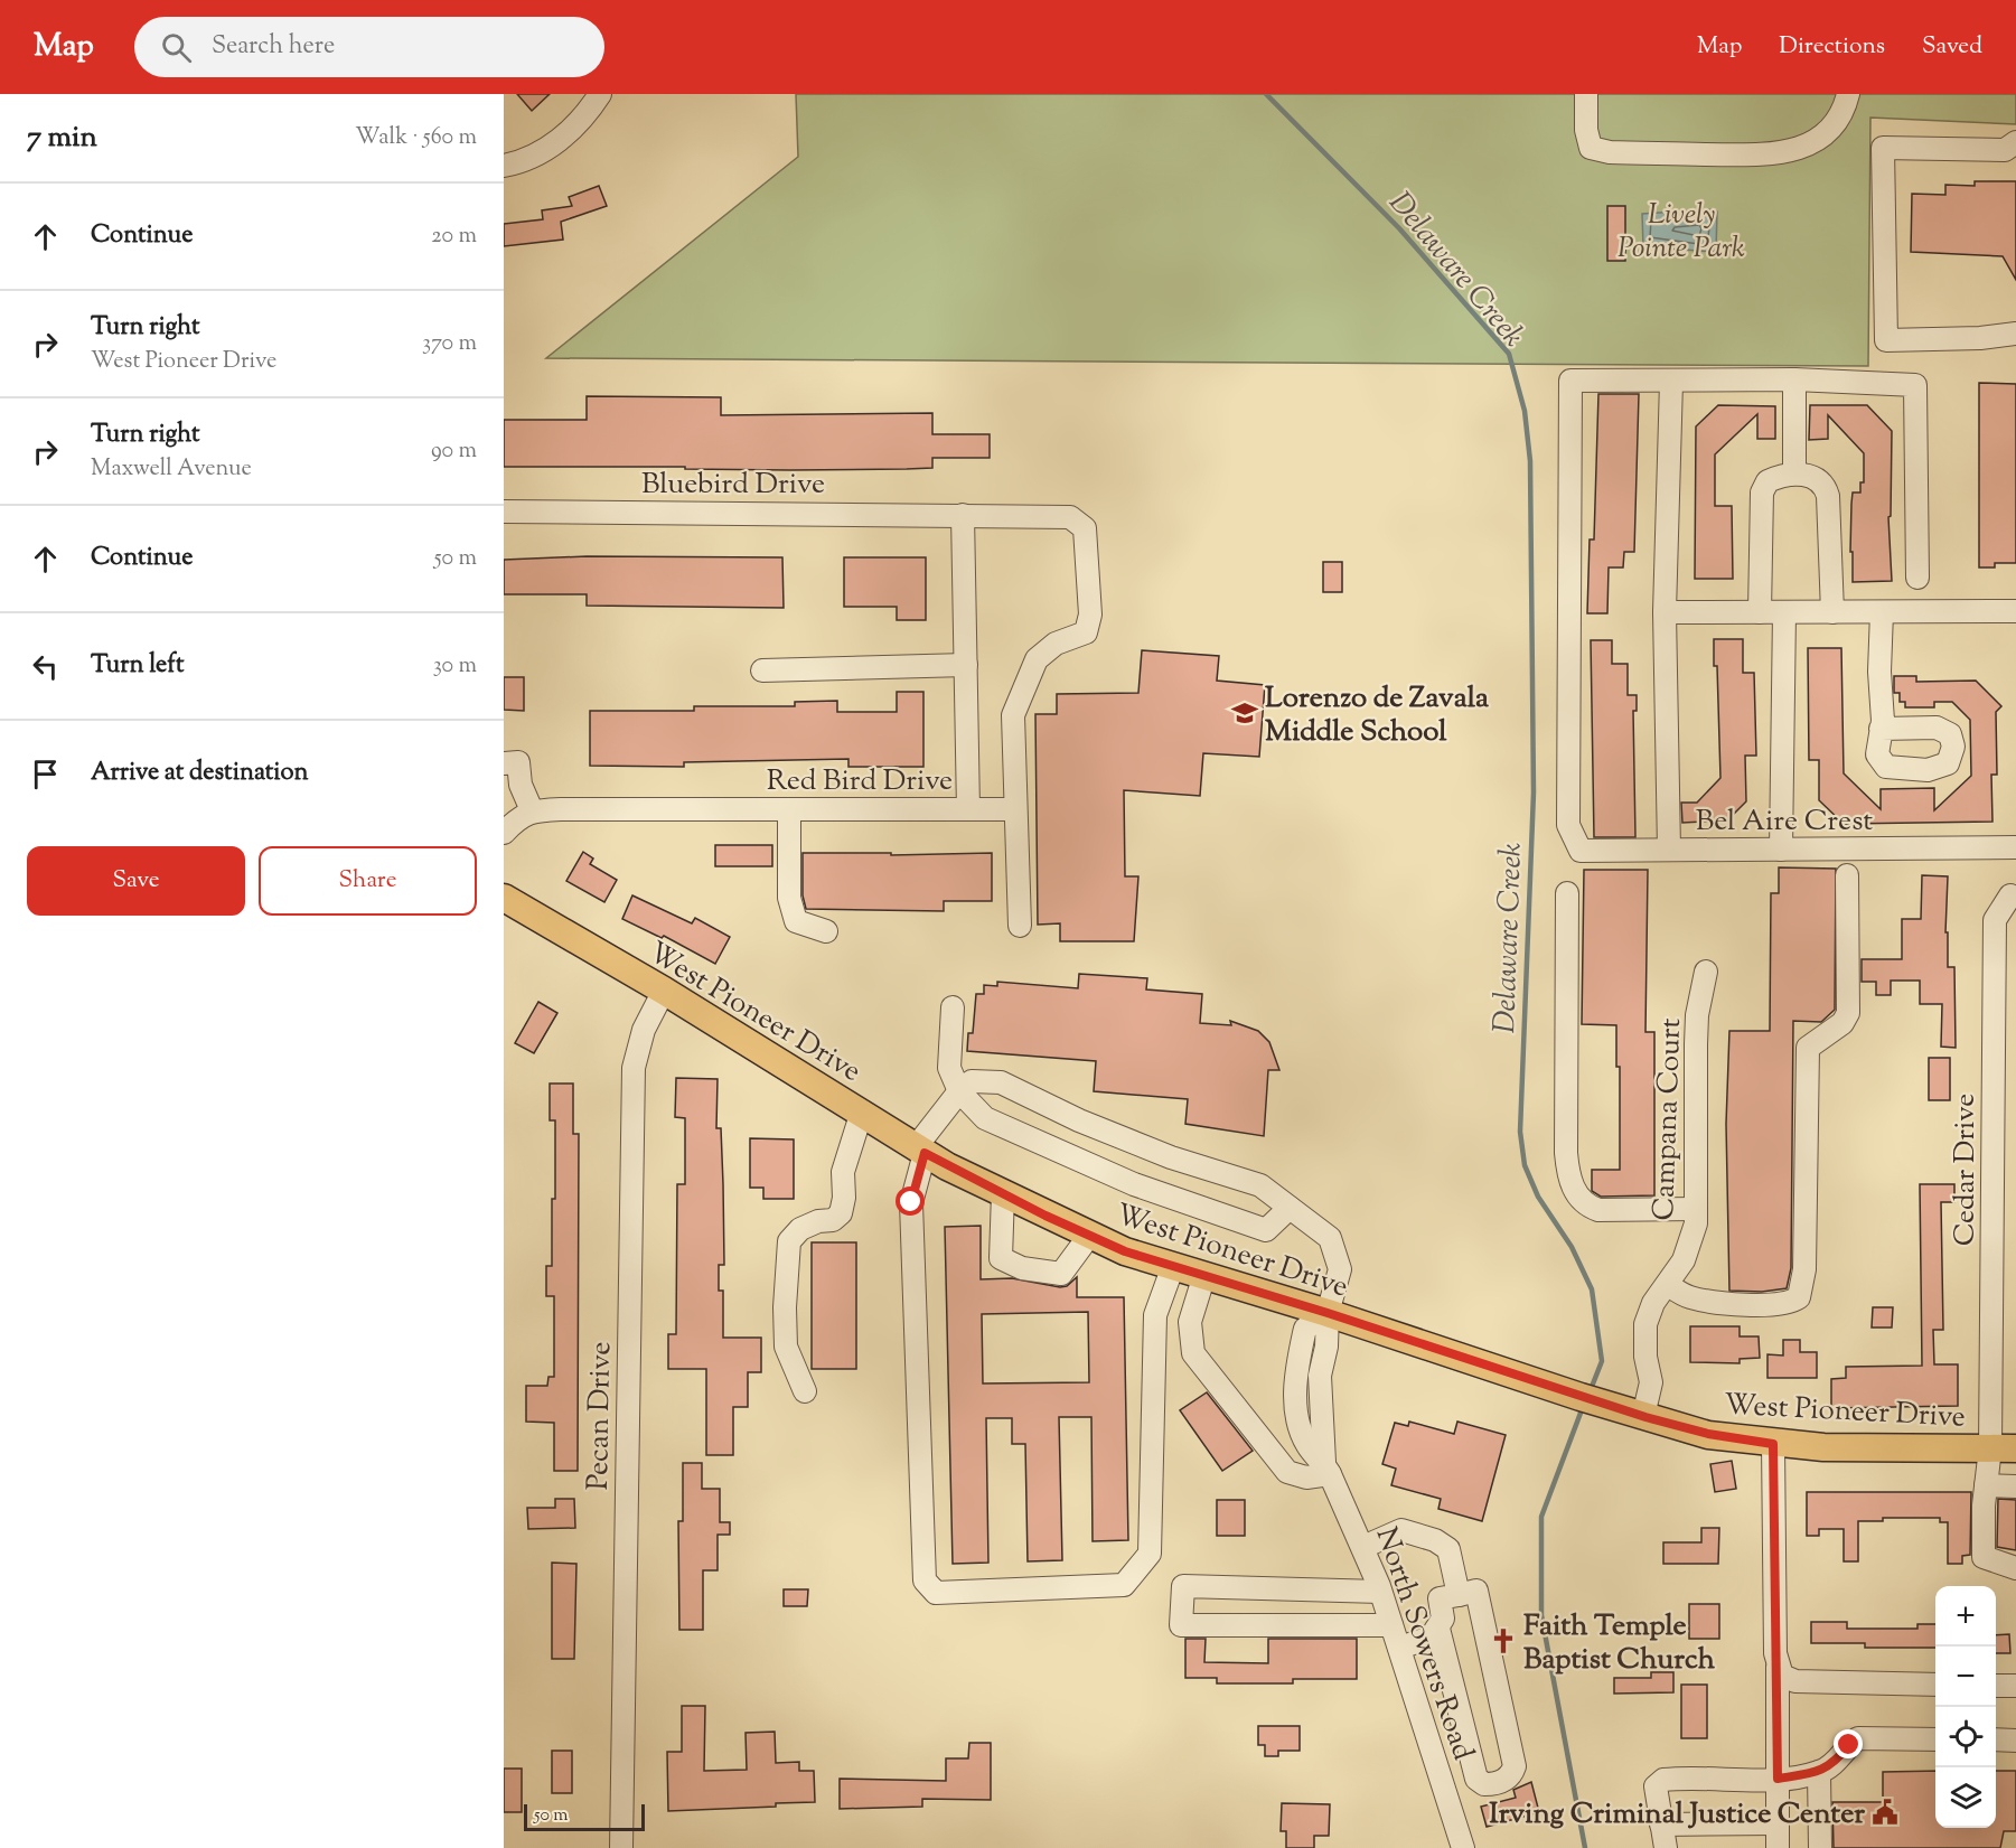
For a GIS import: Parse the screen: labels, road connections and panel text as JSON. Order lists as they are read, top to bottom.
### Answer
{
  "streets": {
    "main road": ["West Pioneer Drive"],
    "street": [
      "Bluebird Drive",
      "Red Bird Drive",
      "Bel Aire Crest",
      "Campana Court",
      "Cedar Drive",
      "Pecan Drive",
      "North Sowers Road"
    ]
  },
  "crossings": [
    ["Bluebird Drive", "Red Bird Drive"],
    ["West Pioneer Drive", "Campana Court"],
    ["West Pioneer Drive", "Cedar Drive"],
    ["West Pioneer Drive", "Pecan Drive"],
    ["West Pioneer Drive", "North Sowers Road"]
  ],
  "water": ["Delaware Creek"],
  "parks": ["Lively Pointe Park"],
  "places": {
    "school or university": ["Lorenzo de Zavala Middle School"],
    "church": ["Faith Temple Baptist Church"],
    "public building": ["Irving Criminal Justice Center"]
  },
  "scale_bar": "50 m",
  "page": {
    "header": "Map",
    "search": "Search here",
    "nav": ["Map", "Directions", "Saved"],
    "heading": ["7 min", "Walk · 560 m"],
    "list": [
      ["Continue", "20 m"],
      ["Turn right", "West Pioneer Drive", "370 m"],
      ["Turn right", "Maxwell Avenue", "90 m"],
      ["Continue", "50 m"],
      ["Turn left", "30 m"],
      "Arrive at destination"
    ],
    "buttons": ["Save", "Share"],
    "map_buttons": ["+", "−"],
    "scale": "50 m"
  }
}
